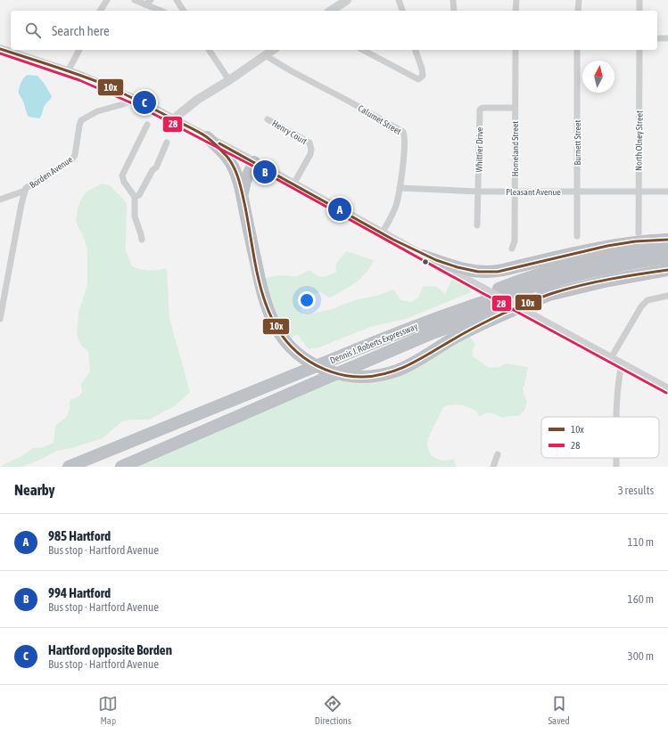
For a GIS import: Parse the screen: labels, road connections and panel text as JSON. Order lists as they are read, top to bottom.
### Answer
{
  "streets": {
    "highway": ["Dennis J. Roberts Expressway"],
    "street": [
      "Calumet Street",
      "Henry Court",
      "North Olney Street",
      "Burnett Street",
      "Homeland Street",
      "Whittier Drive",
      "Borden Avenue",
      "Pleasant Avenue"
    ]
  },
  "crossings": [
    ["Calumet Street", "Pleasant Avenue"],
    ["North Olney Street", "Pleasant Avenue"],
    ["Burnett Street", "Pleasant Avenue"],
    ["Homeland Street", "Whittier Drive"],
    ["Homeland Street", "Pleasant Avenue"],
    ["Whittier Drive", "Pleasant Avenue"]
  ],
  "lines": ["transit line 10x", "transit line 28"],
  "legend": ["10x", "28"],
  "north": "top",
  "page": {
    "search": "Search here",
    "pins": ["C", "B", "A"],
    "heading": ["Nearby", "3 results"],
    "list": [
      {
        "mark": "A",
        "name": "985 Hartford",
        "note": "Bus stop · Hartford Avenue",
        "value": "110 m"
      },
      {
        "mark": "B",
        "name": "994 Hartford",
        "note": "Bus stop · Hartford Avenue",
        "value": "160 m"
      },
      {
        "mark": "C",
        "name": "Hartford opposite Borden",
        "note": "Bus stop · Hartford Avenue",
        "value": "300 m"
      }
    ],
    "nav": ["Map", "Directions", "Saved"]
  }
}
